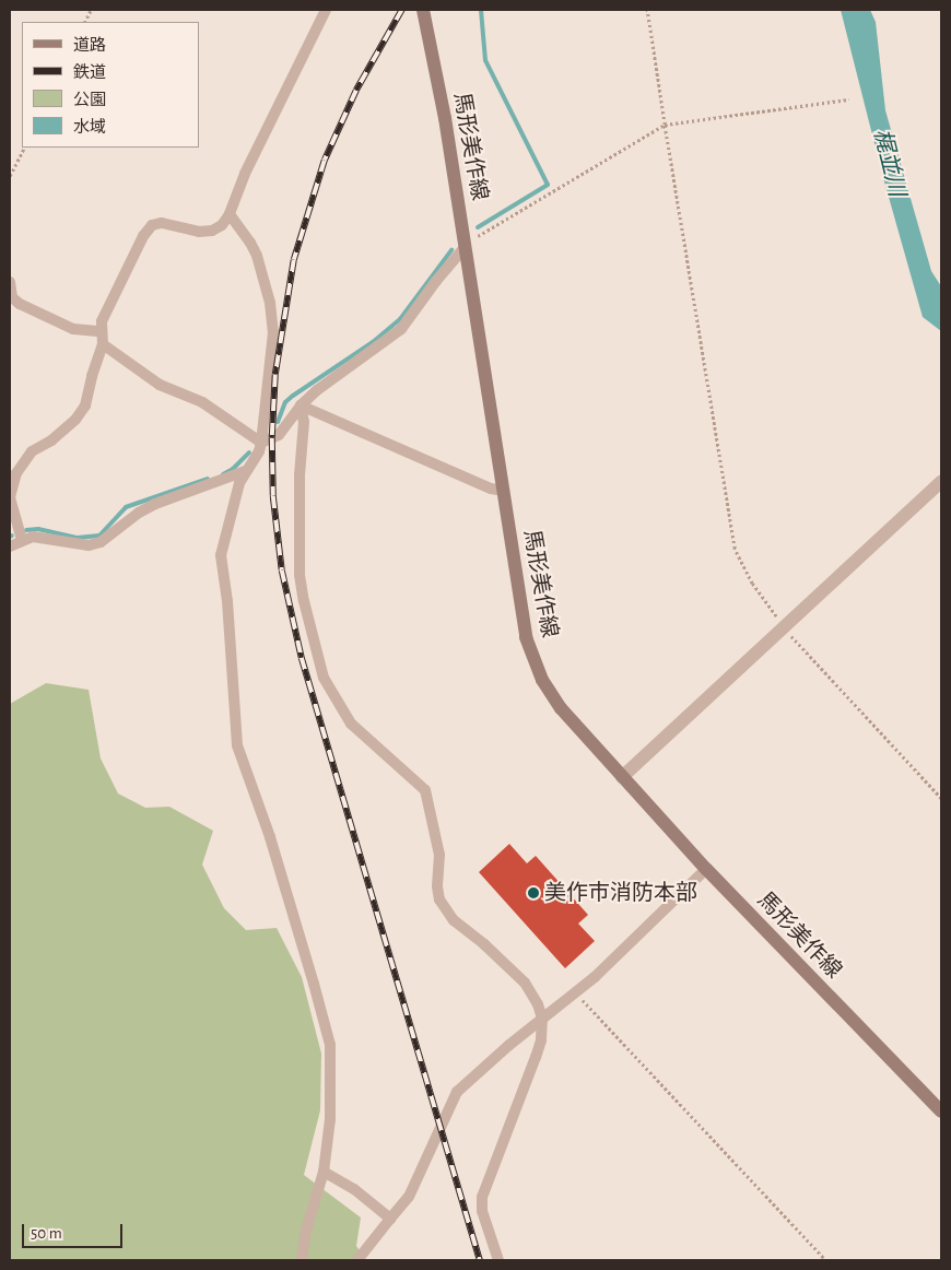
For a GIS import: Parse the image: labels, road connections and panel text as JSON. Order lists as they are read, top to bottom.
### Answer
{
  "streets": {
    "main road": ["馬形美作線"]
  },
  "water": ["梶並川"],
  "places": ["美作市消防本部"],
  "legend": [
    "道路",
    "鉄道",
    "公園",
    "水域"
  ],
  "scale_bar": "50 m"
}
